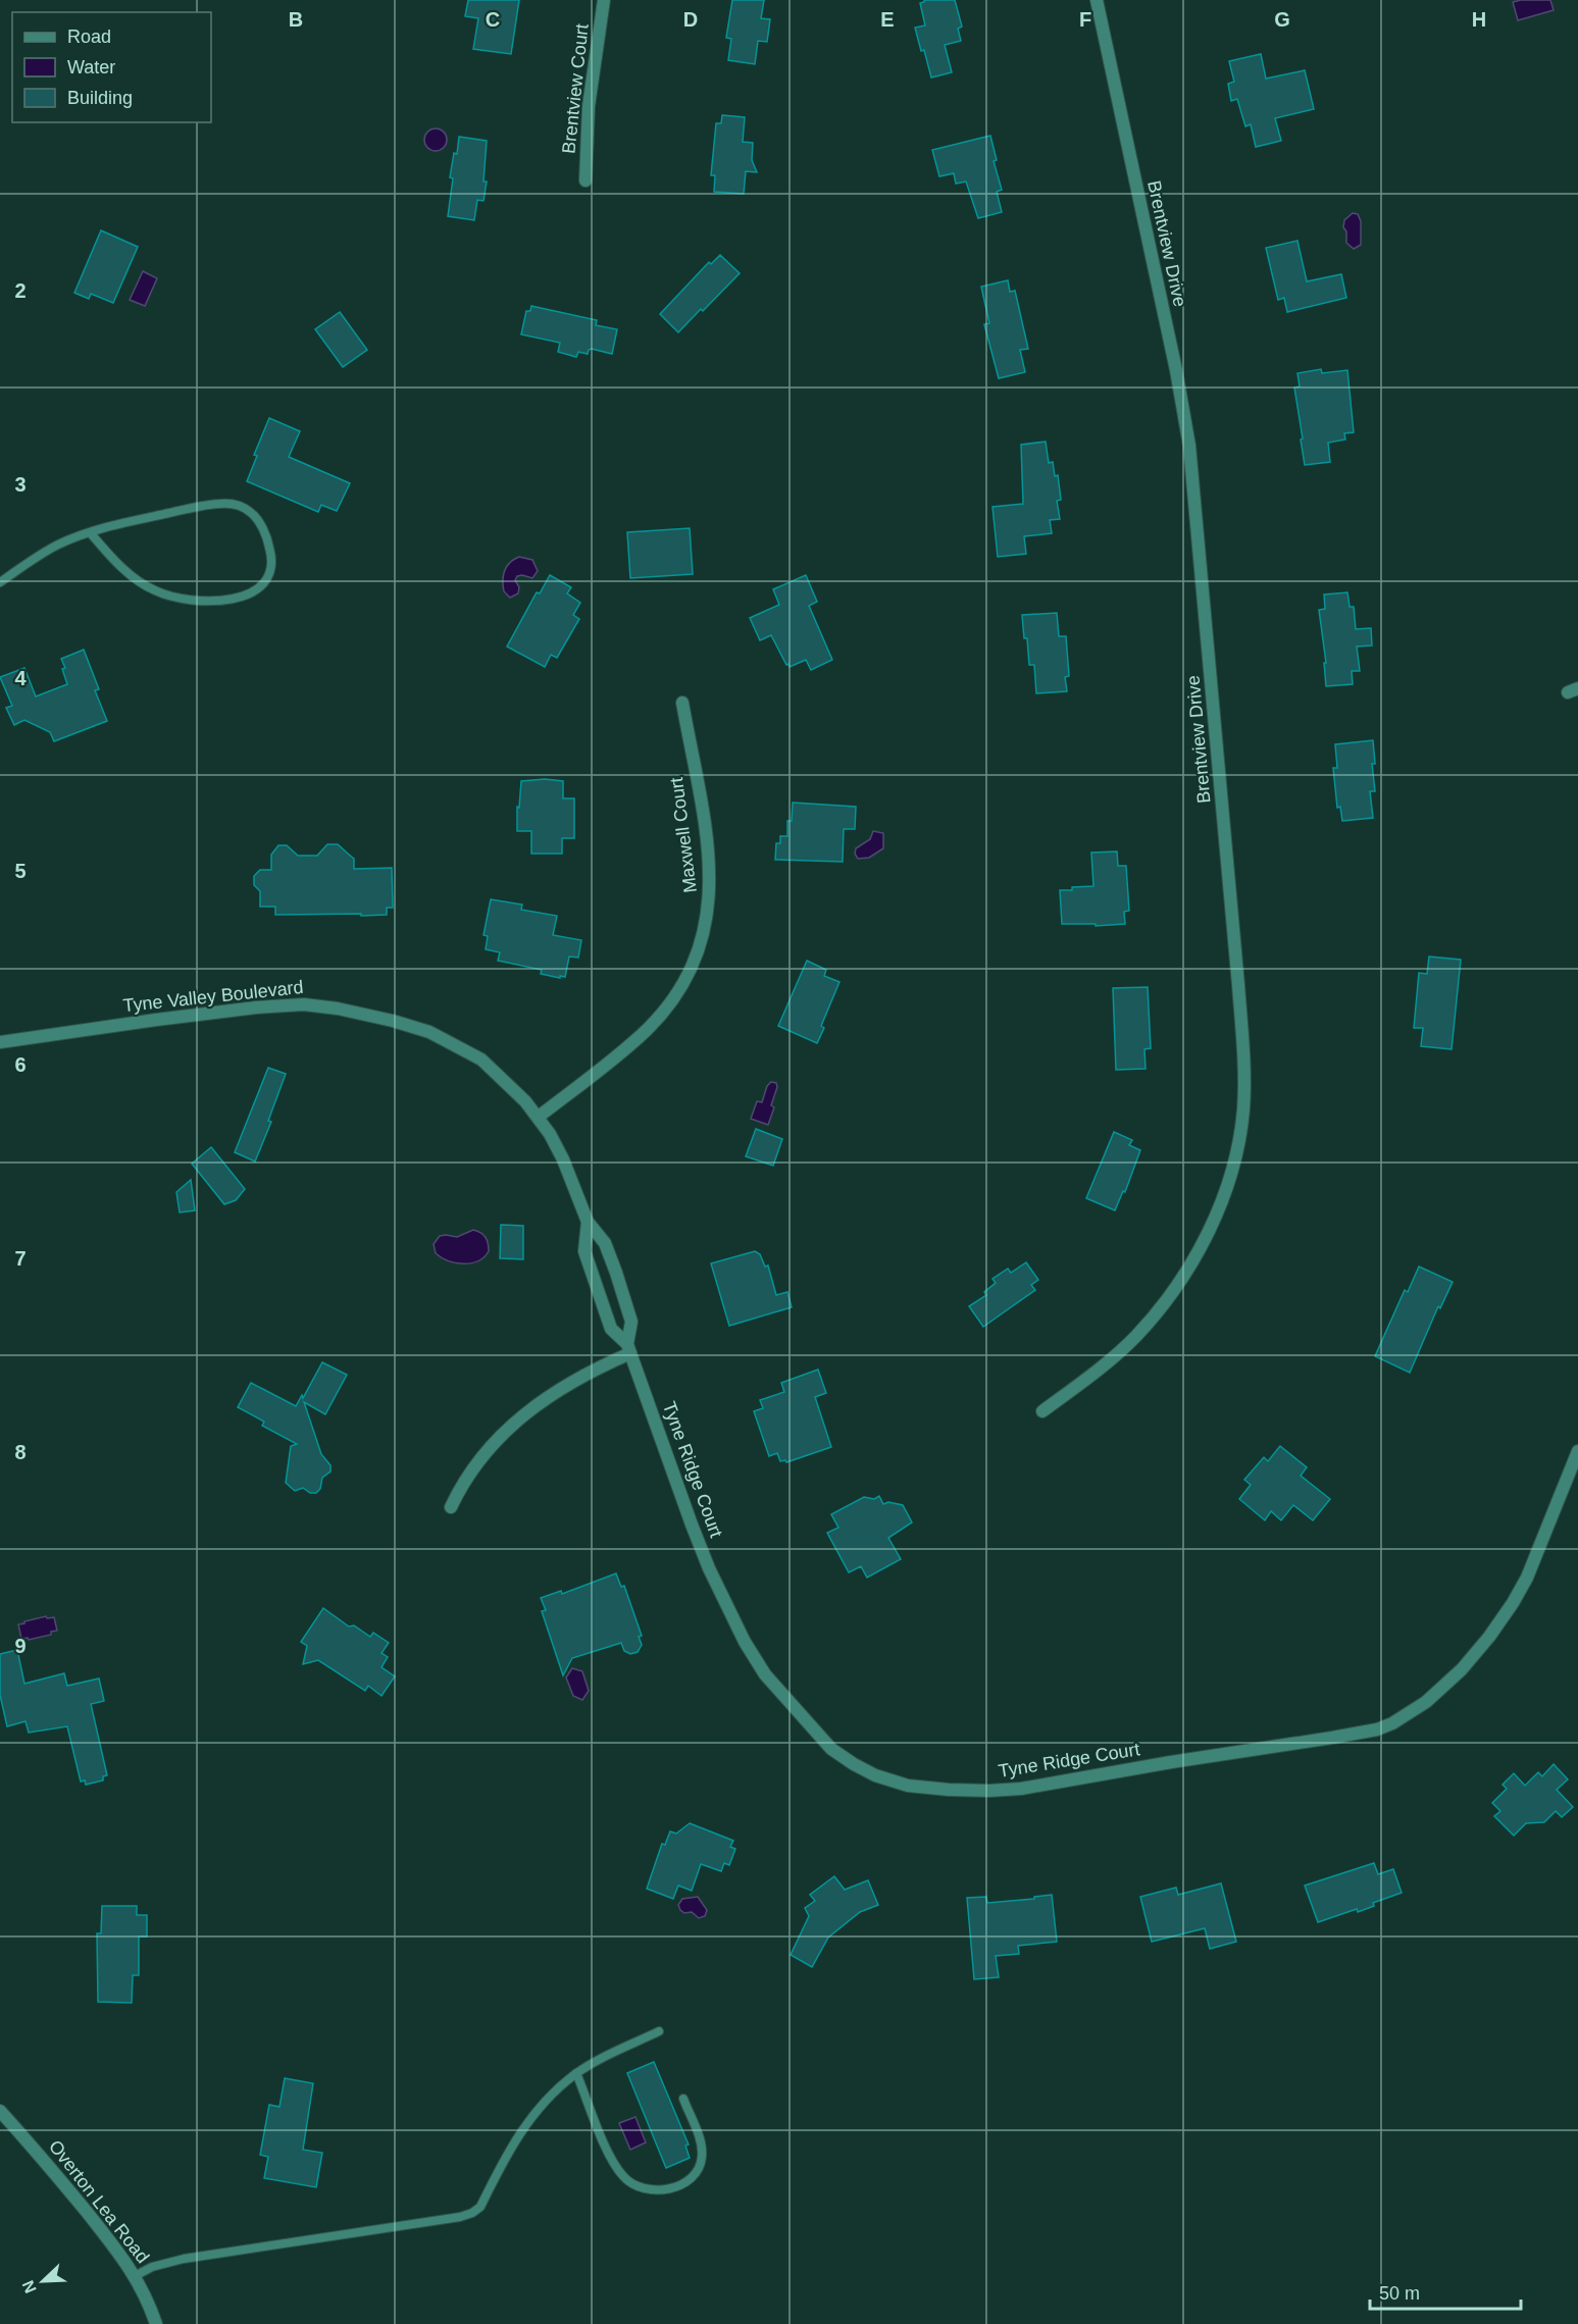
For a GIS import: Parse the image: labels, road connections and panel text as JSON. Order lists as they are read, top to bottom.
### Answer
{
  "streets": {
    "street": [
      "Brentview Court",
      "Brentview Drive",
      "Maxwell Court",
      "Tyne Valley Boulevard",
      "Tyne Ridge Court",
      "Overton Lea Road"
    ]
  },
  "crossings": [
    ["Maxwell Court", "Tyne Valley Boulevard"],
    ["Tyne Valley Boulevard", "Tyne Ridge Court"]
  ],
  "legend": ["Road", "Water", "Building"],
  "scale_bar": "50 m",
  "north": "bottom left",
  "grid": {
    "columns": [
      "B",
      "C",
      "D",
      "E",
      "F",
      "G",
      "H"
    ],
    "rows": [
      "2",
      "3",
      "4",
      "5",
      "6",
      "7",
      "8",
      "9"
    ]
  }
}
